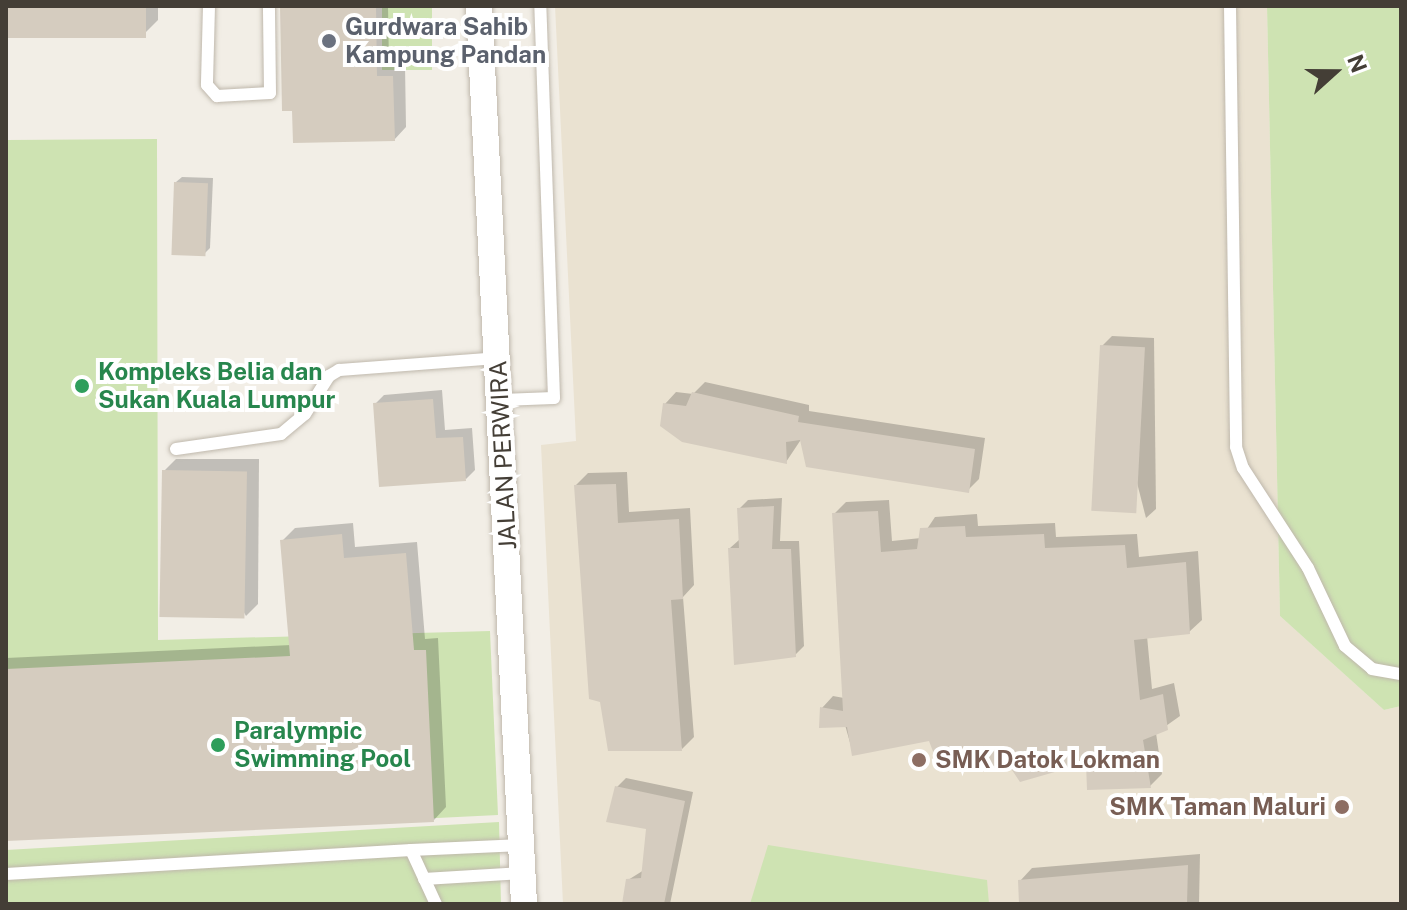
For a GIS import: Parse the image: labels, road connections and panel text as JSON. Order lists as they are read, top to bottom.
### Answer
{
  "streets": {
    "street": ["JALAN PERWIRA"]
  },
  "places": [
    "Gurdwara Sahib Kampung Pandan",
    "Kompleks Belia dan Sukan Kuala Lumpur",
    "Paralympic Swimming Pool",
    "SMK Datok Lokman",
    "SMK Taman Maluri"
  ],
  "north": "right"
}
